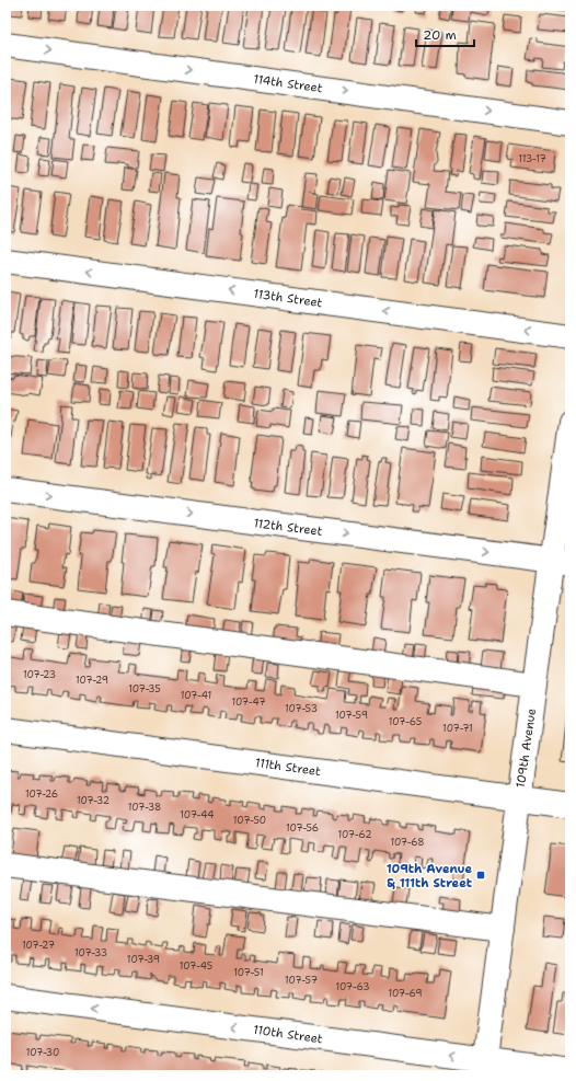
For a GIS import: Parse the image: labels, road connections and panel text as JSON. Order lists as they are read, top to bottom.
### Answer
{
  "streets": {
    "street": [
      "114th Street",
      "113th Street",
      "112th Street",
      "109th Avenue",
      "111th Street",
      "110th Street"
    ]
  },
  "crossings": [
    ["112th Street", "109th Avenue"],
    ["109th Avenue", "111th Street"],
    ["109th Avenue", "110th Street"]
  ],
  "one_way": ["114th Street", "113th Street"],
  "places": {
    "transit": ["109th Avenue & 111th Street"]
  },
  "house_numbers": [
    "113-17",
    "107-23",
    "107-29",
    "107-35",
    "107-41",
    "107-47",
    "107-53",
    "107-59",
    "107-65",
    "107-71",
    "107-26",
    "107-32",
    "107-38",
    "107-44",
    "107-50",
    "107-56",
    "107-62",
    "107-68",
    "107-27",
    "107-33",
    "107-39",
    "107-45",
    "107-51",
    "107-57",
    "107-63",
    "107-69",
    "107-30"
  ],
  "scale_bar": "20 m"
}
